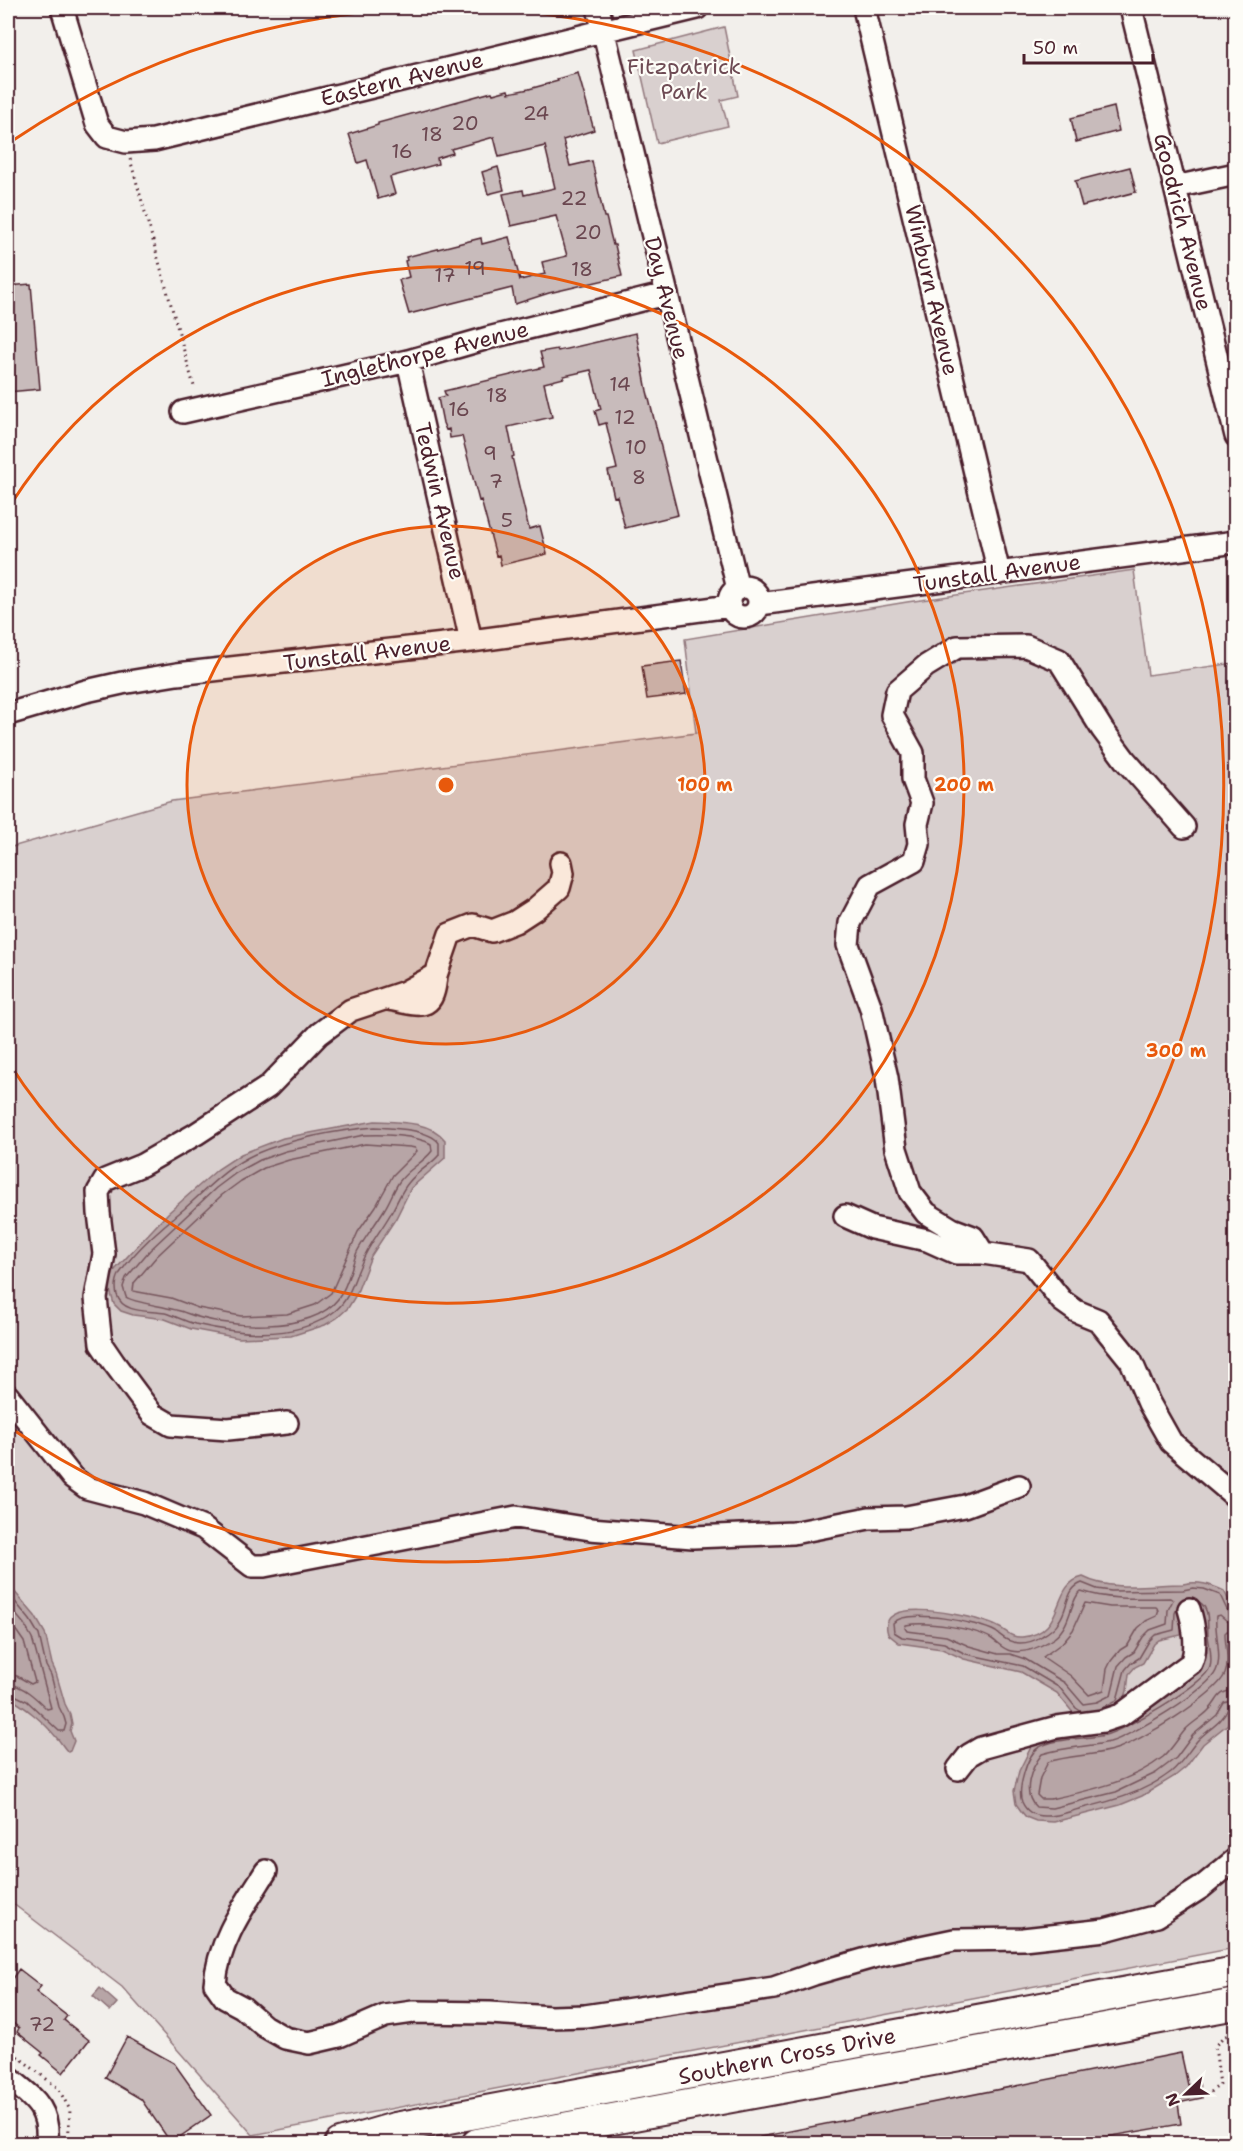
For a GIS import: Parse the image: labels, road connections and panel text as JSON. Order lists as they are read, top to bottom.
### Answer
{
  "streets": {
    "highway": ["Southern Cross Drive"],
    "street": [
      "Eastern Avenue",
      "Goodrich Avenue",
      "Winburn Avenue",
      "Day Avenue",
      "Inglethorpe Avenue",
      "Tedwin Avenue",
      "Tunstall Avenue"
    ]
  },
  "crossings": [
    ["Eastern Avenue", "Day Avenue"],
    ["Winburn Avenue", "Tunstall Avenue"],
    ["Day Avenue", "Inglethorpe Avenue"],
    ["Day Avenue", "Tunstall Avenue"],
    ["Inglethorpe Avenue", "Tedwin Avenue"],
    ["Tedwin Avenue", "Tunstall Avenue"]
  ],
  "parks": ["Fitzpatrick Park"],
  "house_numbers": [
    "24",
    "20",
    "18",
    "16",
    "22",
    "20",
    "19",
    "18",
    "17",
    "14",
    "18",
    "16",
    "12",
    "10",
    "9",
    "8",
    "7",
    "5",
    "72"
  ],
  "scale_bar": "50 m",
  "north": "bottom left",
  "rings": ["100 m", "200 m", "300 m"]
}
